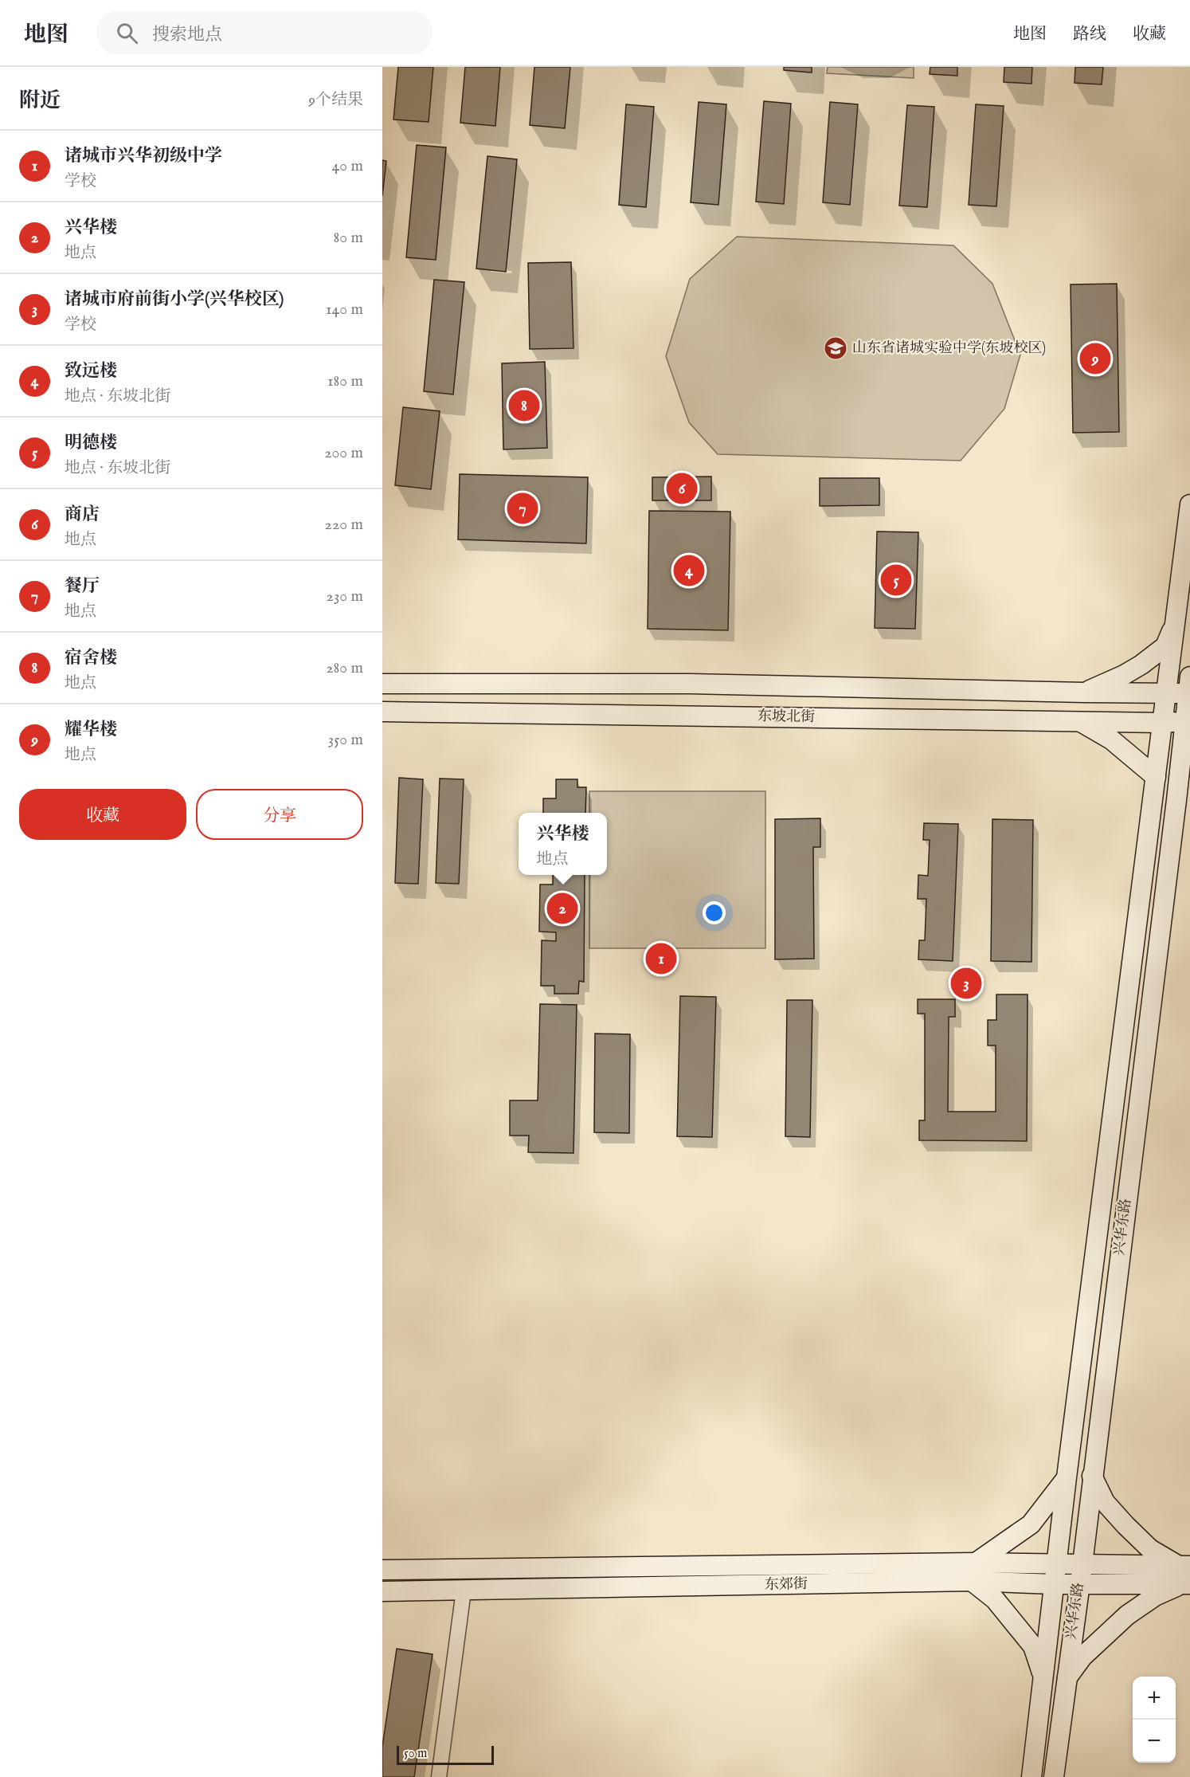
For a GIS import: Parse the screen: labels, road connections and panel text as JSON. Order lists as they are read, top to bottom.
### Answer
{
  "streets": {
    "main road": ["东坡北街", "兴华东路", "东郊街"]
  },
  "crossings": [
    ["东坡北街", "兴华东路"],
    ["兴华东路", "东郊街"]
  ],
  "places": {
    "school or university": ["山东省诸城实验中学(东坡校区)"]
  },
  "scale_bar": "50 m",
  "page": {
    "header": "地图",
    "search": "搜索地点",
    "nav": ["地图", "路线", "收藏"],
    "heading": ["附近", "9个结果"],
    "list": [
      {
        "mark": "1",
        "name": "诸城市兴华初级中学",
        "note": "学校",
        "value": "40 m"
      },
      {
        "mark": "2",
        "name": "兴华楼",
        "note": "地点",
        "value": "80 m"
      },
      {
        "mark": "3",
        "name": "诸城市府前街小学(兴华校区)",
        "note": "学校",
        "value": "140 m"
      },
      {
        "mark": "4",
        "name": "致远楼",
        "note": "地点 · 东坡北街",
        "value": "180 m"
      },
      {
        "mark": "5",
        "name": "明德楼",
        "note": "地点 · 东坡北街",
        "value": "200 m"
      },
      {
        "mark": "6",
        "name": "商店",
        "note": "地点",
        "value": "220 m"
      },
      {
        "mark": "7",
        "name": "餐厅",
        "note": "地点",
        "value": "230 m"
      },
      {
        "mark": "8",
        "name": "宿舍楼",
        "note": "地点",
        "value": "280 m"
      },
      {
        "mark": "9",
        "name": "耀华楼",
        "note": "地点",
        "value": "350 m"
      }
    ],
    "pins": [
      "9",
      "8",
      "6",
      "7",
      "4",
      "5",
      "2",
      "1",
      "3"
    ],
    "buttons": ["收藏", "分享"],
    "popup": ["兴华楼", "地点"],
    "map_buttons": ["+", "−"],
    "scale": "50 m"
  }
}
